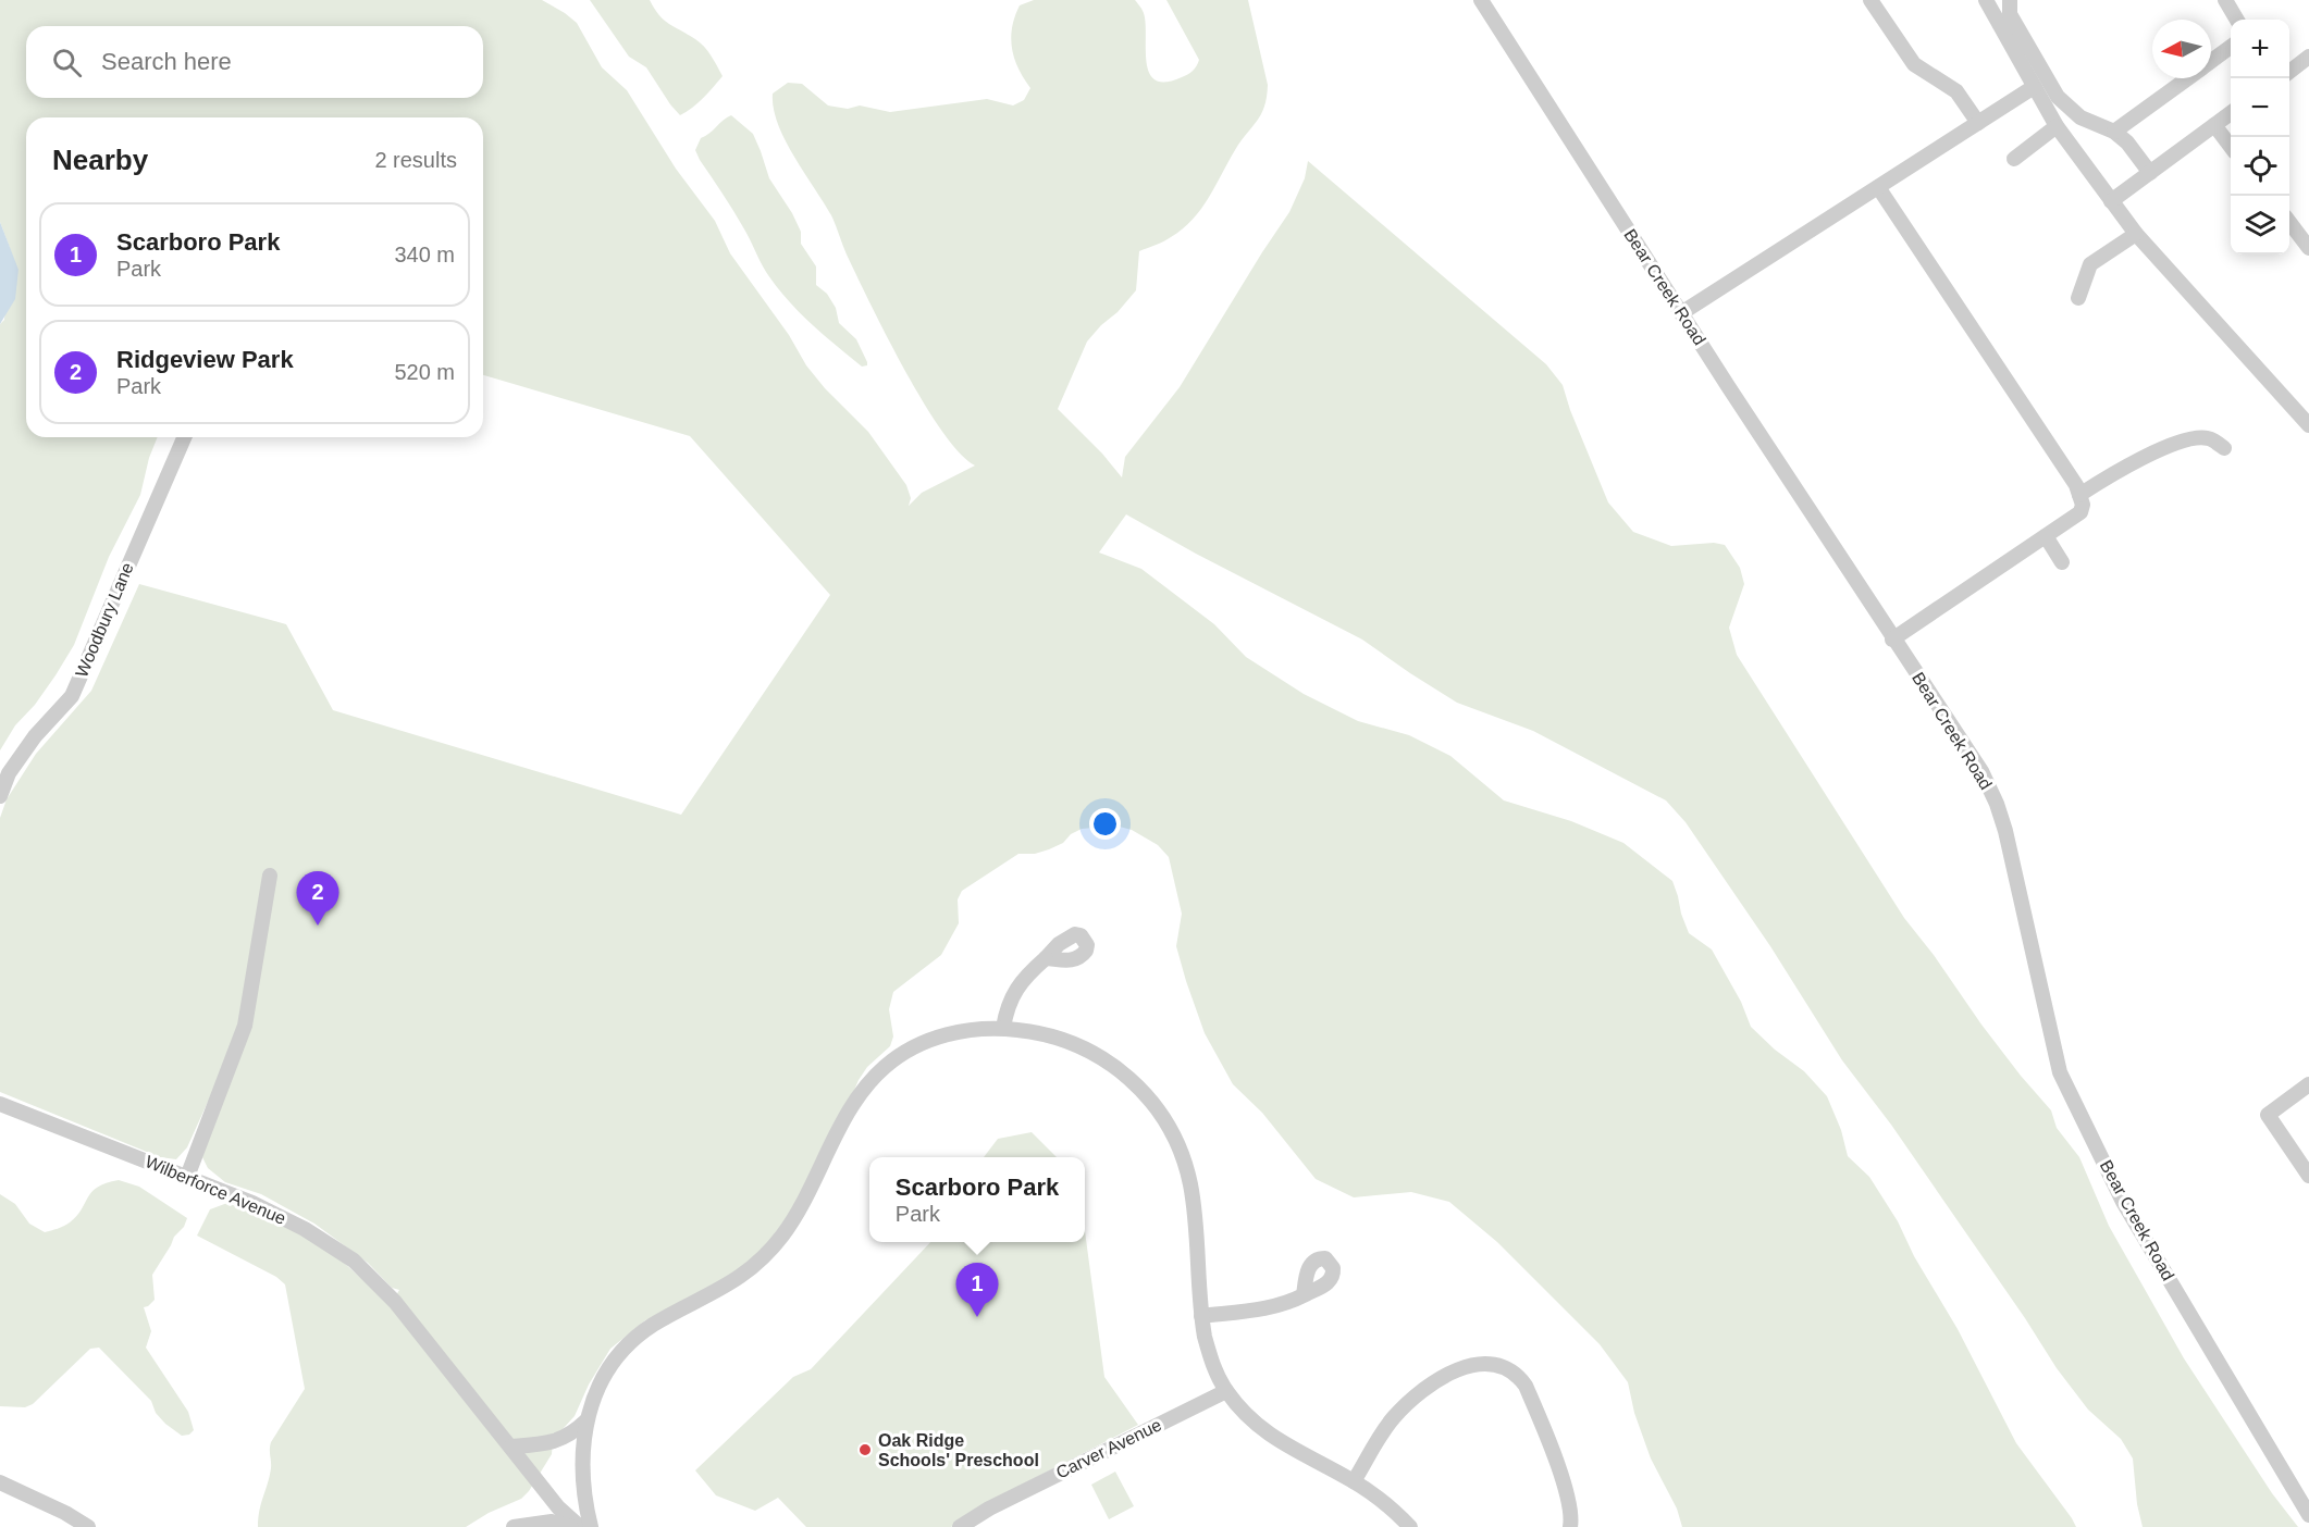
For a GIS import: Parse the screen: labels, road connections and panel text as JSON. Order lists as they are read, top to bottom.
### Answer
{
  "streets": {
    "street": [
      "Bear Creek Road",
      "Woodbury Lane",
      "Wilberforce Avenue",
      "Carver Avenue"
    ]
  },
  "places": ["Oak Ridge Schools' Preschool"],
  "north": "left",
  "page": {
    "map_buttons": ["+", "−"],
    "search": "Search here",
    "heading": ["Nearby", "2 results"],
    "list": [
      {
        "mark": "1",
        "name": "Scarboro Park",
        "note": "Park",
        "value": "340 m"
      },
      {
        "mark": "2",
        "name": "Ridgeview Park",
        "note": "Park",
        "value": "520 m"
      }
    ],
    "pins": ["2", "1"],
    "popup": ["Scarboro Park", "Park"]
  }
}
